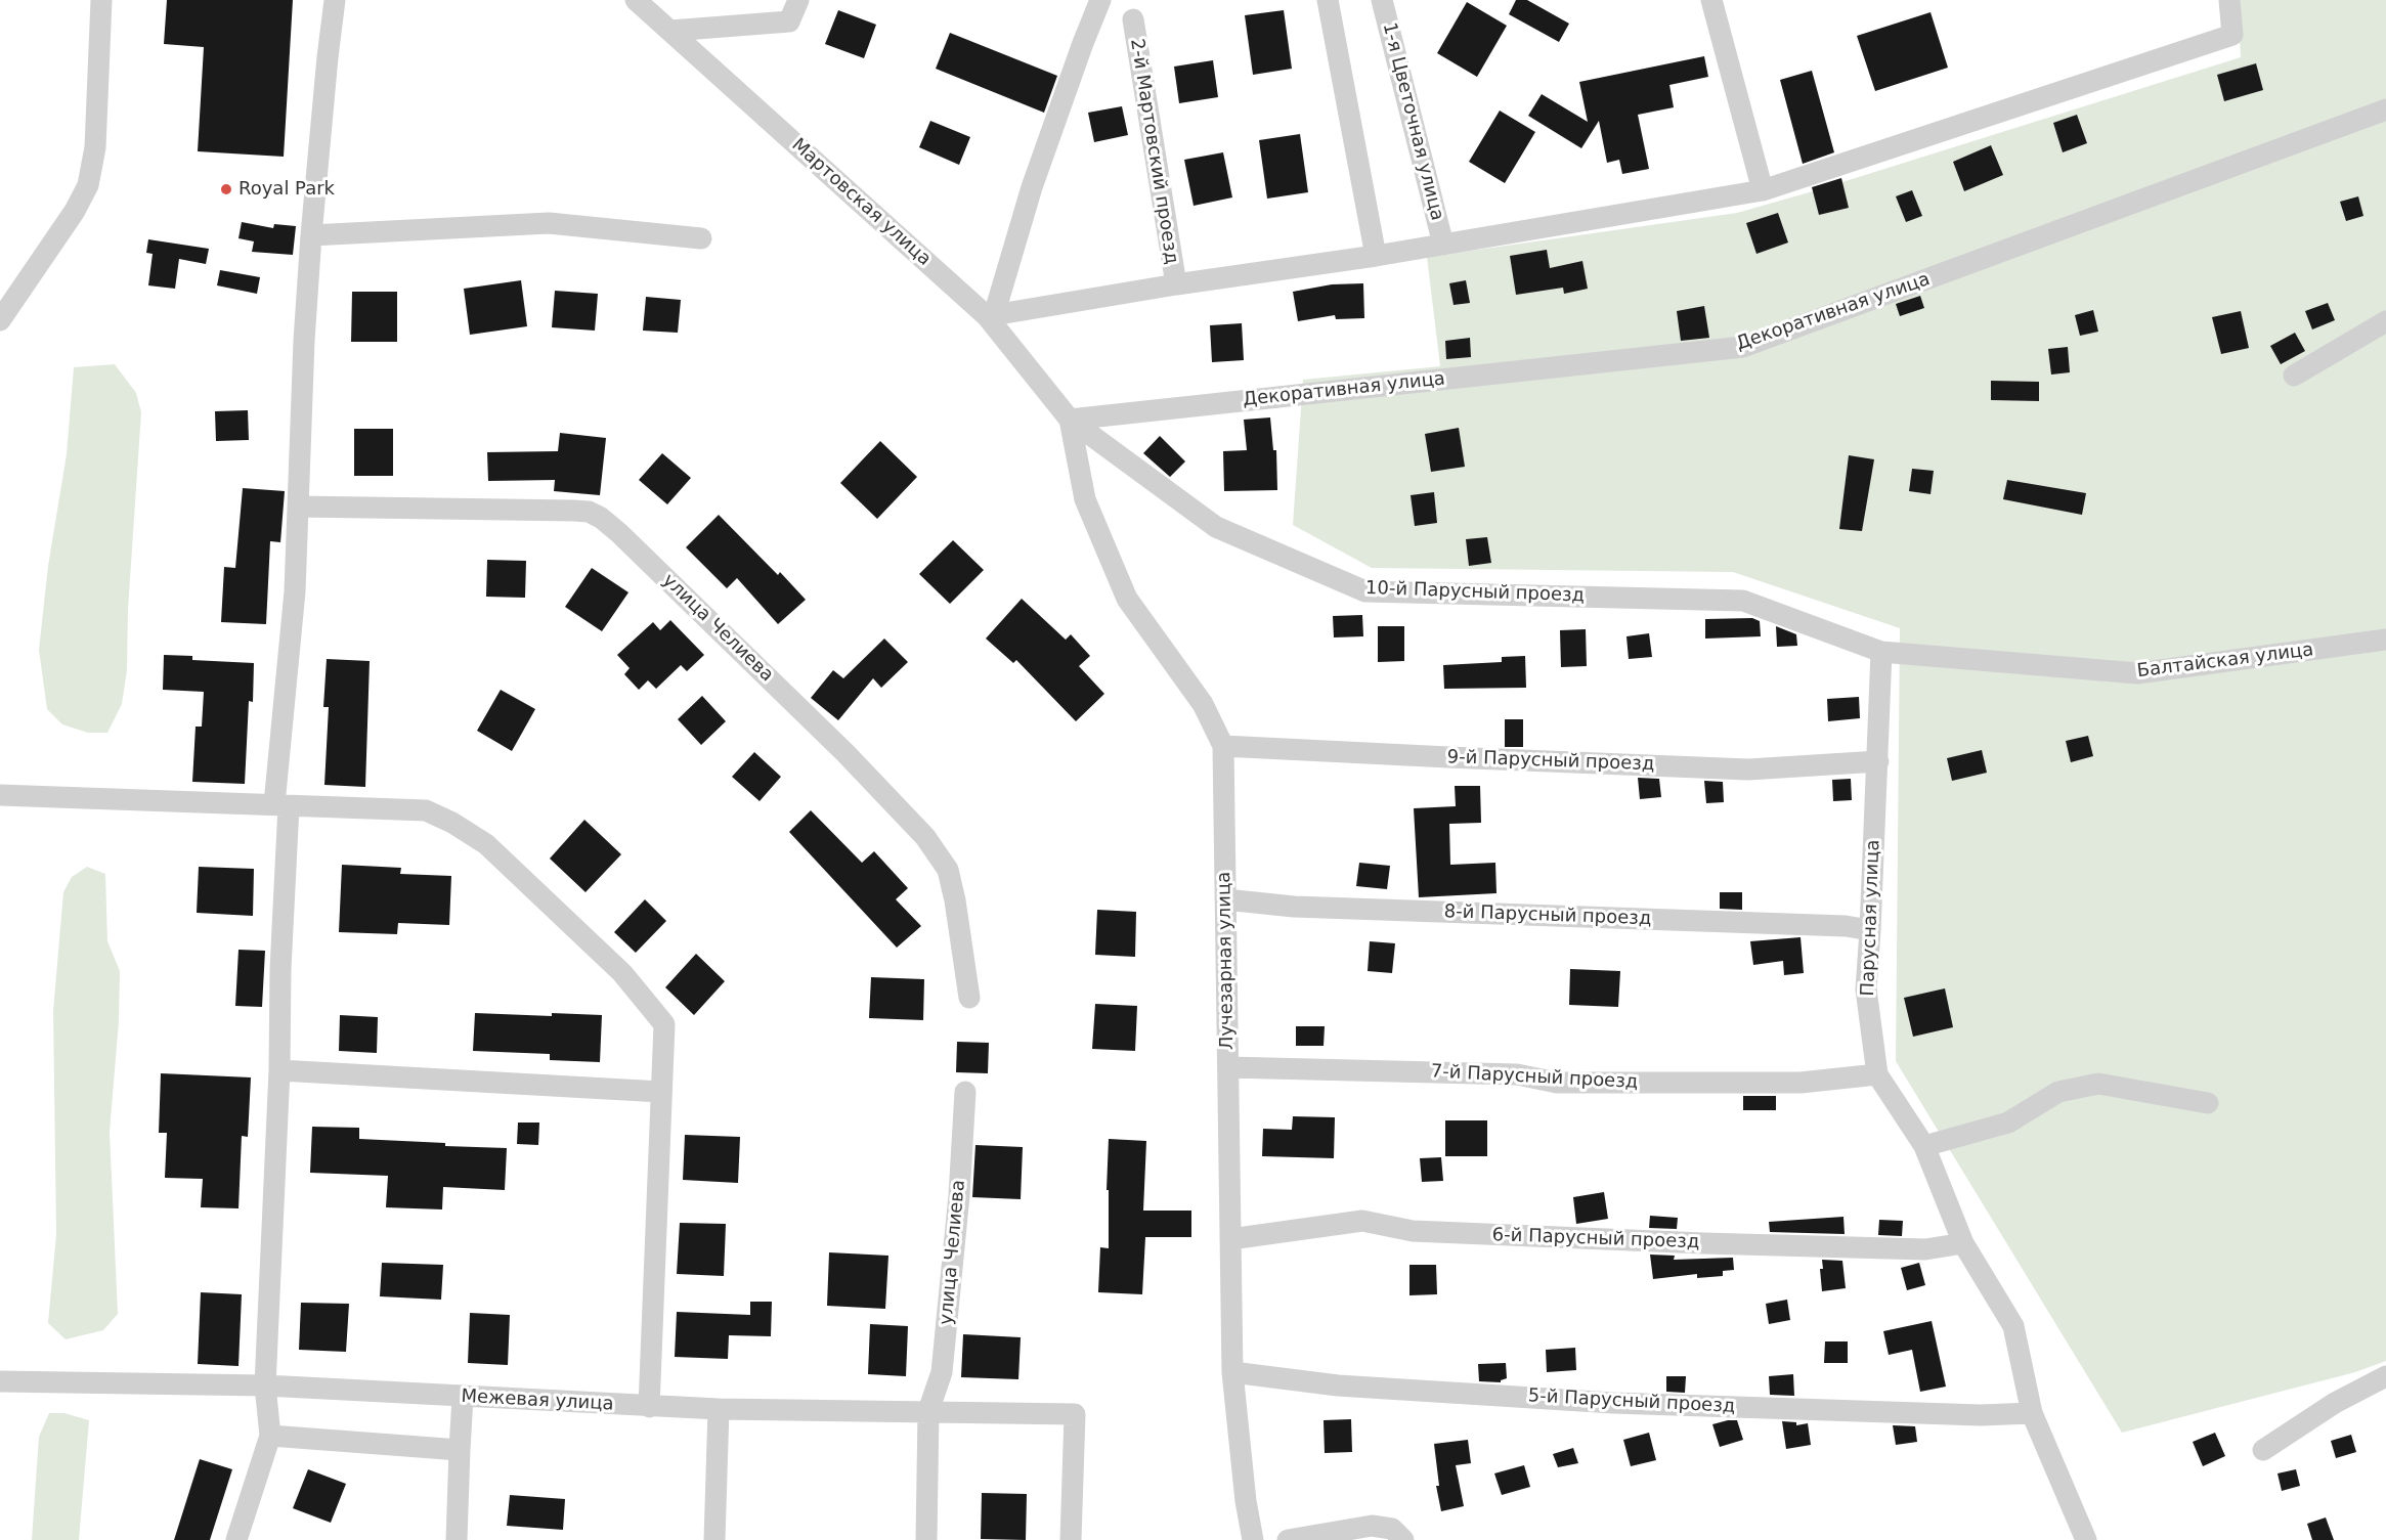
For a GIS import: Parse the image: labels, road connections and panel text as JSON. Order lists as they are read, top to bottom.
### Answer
{
  "streets": {
    "street": [
      "1-я Цветочная улица",
      "2-й Мартовский проезд",
      "Мартовская улица",
      "Декоративная улица",
      "10-й Парусный проезд",
      "улица Челиева",
      "Балтайская улица",
      "9-й Парусный проезд",
      "8-й Парусный проезд",
      "Парусная улица",
      "Лучезарная улица",
      "7-й Парусный проезд",
      "6-й Парусный проезд",
      "Межевая улица",
      "5-й Парусный проезд"
    ]
  },
  "crossings": [
    ["Мартовская улица", "Декоративная улица"],
    ["Мартовская улица", "10-й Парусный проезд"],
    ["Мартовская улица", "Лучезарная улица"],
    ["Декоративная улица", "10-й Парусный проезд"],
    ["Декоративная улица", "Лучезарная улица"],
    ["10-й Парусный проезд", "Балтайская улица"],
    ["10-й Парусный проезд", "Парусная улица"],
    ["10-й Парусный проезд", "Лучезарная улица"],
    ["улица Челиева", "Межевая улица"],
    ["Балтайская улица", "Парусная улица"],
    ["9-й Парусный проезд", "Парусная улица"],
    ["9-й Парусный проезд", "Лучезарная улица"],
    ["8-й Парусный проезд", "Парусная улица"],
    ["8-й Парусный проезд", "Лучезарная улица"],
    ["Парусная улица", "7-й Парусный проезд"],
    ["Парусная улица", "6-й Парусный проезд"],
    ["Парусная улица", "5-й Парусный проезд"],
    ["Лучезарная улица", "7-й Парусный проезд"],
    ["Лучезарная улица", "6-й Парусный проезд"],
    ["Лучезарная улица", "5-й Парусный проезд"]
  ],
  "places": ["Royal Park"]
}
